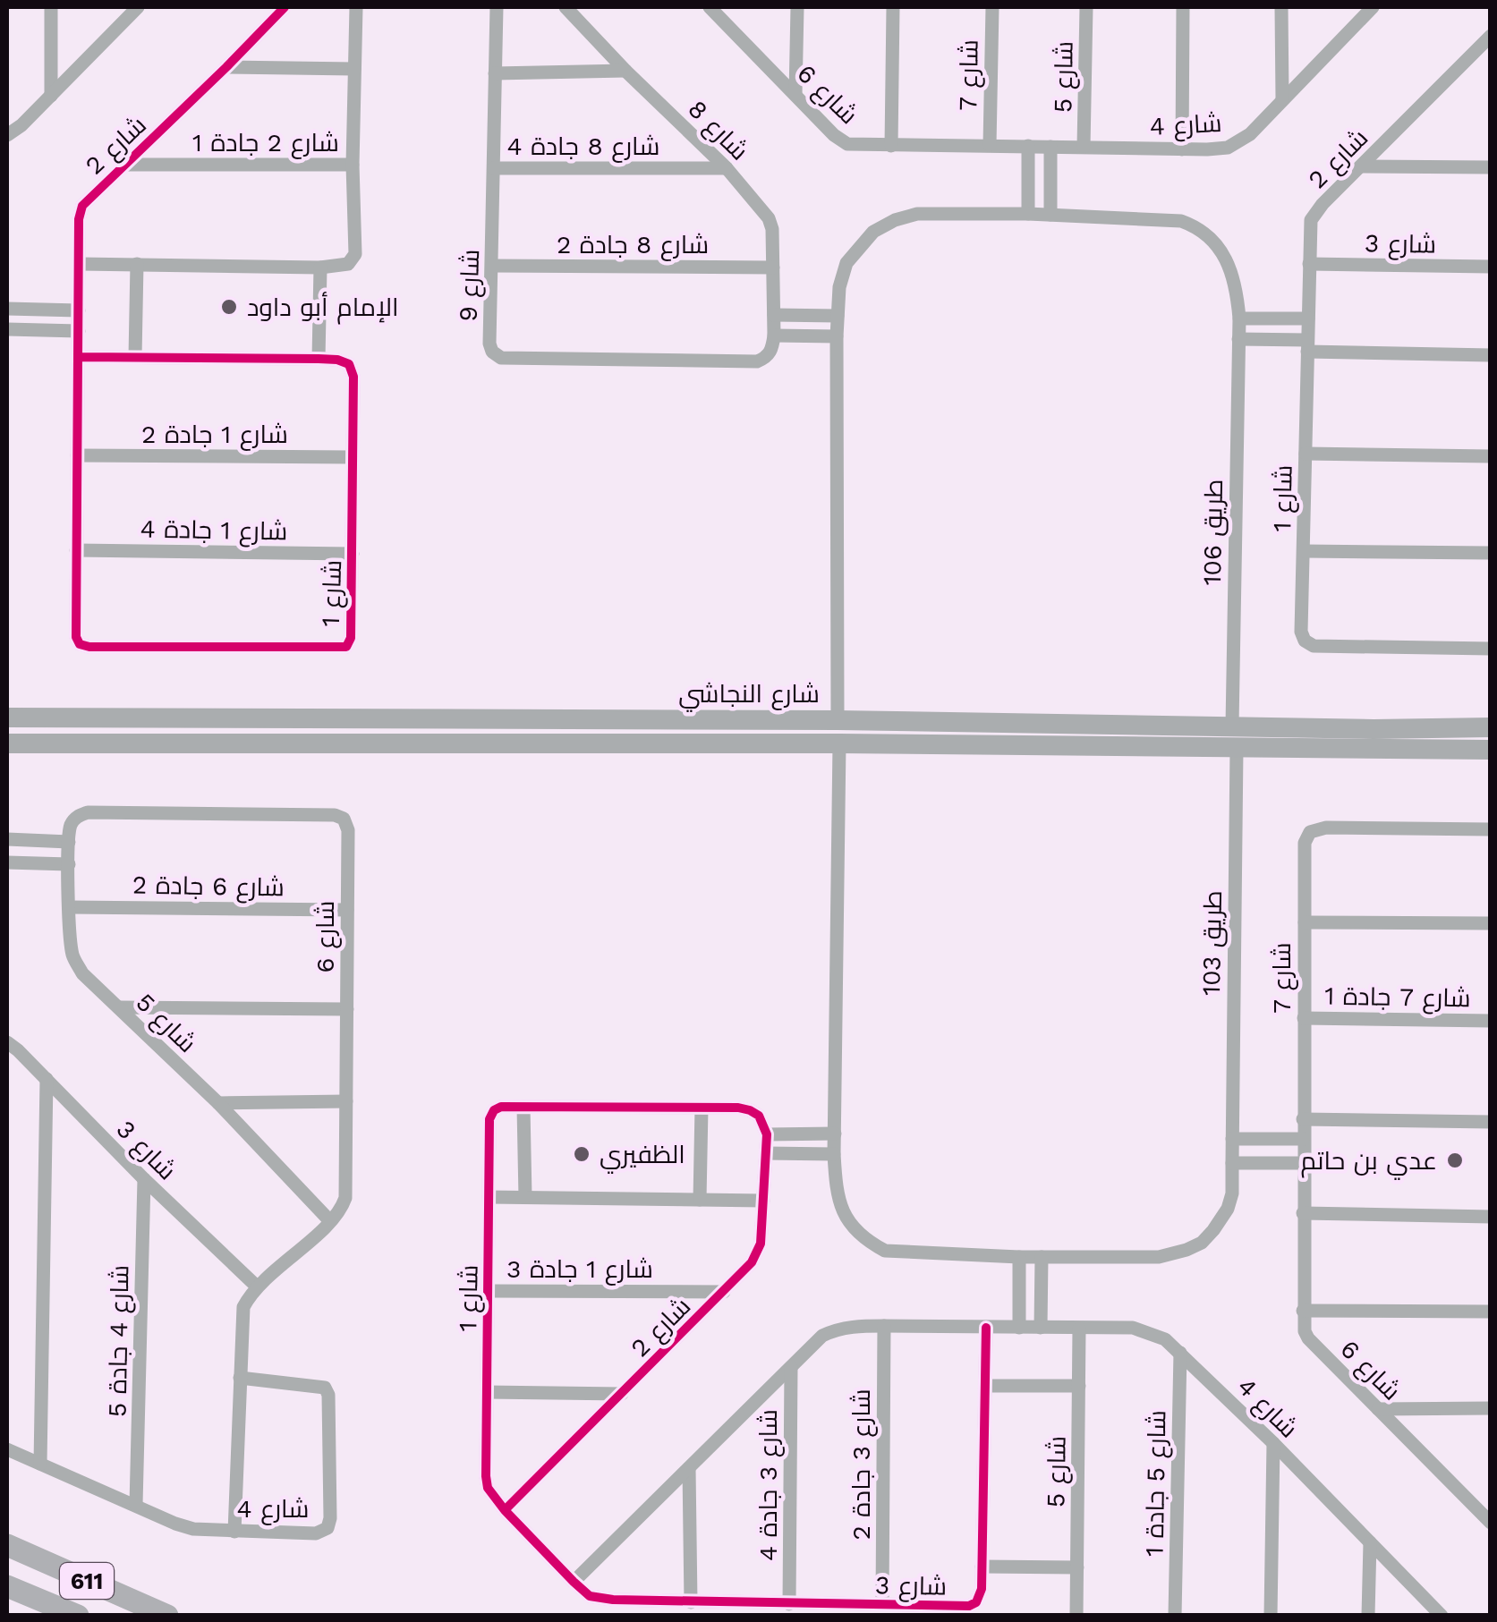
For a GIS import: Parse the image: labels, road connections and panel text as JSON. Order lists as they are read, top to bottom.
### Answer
{
  "streets": {
    "main road": ["شارع النجاشي", "611"],
    "street": [
      "شارع 7",
      "شارع 5",
      "شارع 6",
      "شارع 4",
      "شارع 8",
      "شارع 2 جادة 1",
      "شارع 2",
      "شارع 8 جادة 4",
      "شارع 3",
      "شارع 8 جادة 2",
      "شارع 9",
      "شارع 1 جادة 2",
      "شارع 1",
      "شارع 1 جادة 4",
      "طريق 106",
      "شارع 6 جادة 2",
      "طريق 103",
      "شارع 7 جادة 1",
      "شارع 1 جادة 3",
      "شارع 4 جادة 5",
      "شارع 3 جادة 2",
      "شارع 5 جادة 1",
      "شارع 3 جادة 4"
    ]
  },
  "crossings": [
    ["شارع 7", "شارع 6"],
    ["شارع 7", "شارع 7 جادة 1"],
    ["شارع 5", "شارع 6"],
    ["شارع 5", "شارع 4"],
    ["شارع 5", "شارع 6 جادة 2"],
    ["شارع 6", "شارع 4"],
    ["شارع 6", "شارع 3"],
    ["شارع 6", "شارع 6 جادة 2"],
    ["شارع 4", "شارع 4 جادة 5"],
    ["شارع 4", "شارع 5 جادة 1"],
    ["شارع 8", "شارع 8 جادة 4"],
    ["شارع 8", "شارع 8 جادة 2"],
    ["شارع 2 جادة 1", "شارع 2"],
    ["شارع 2", "شارع 3"],
    ["شارع 2", "شارع 1"],
    ["شارع 2", "شارع 1 جادة 3"],
    ["شارع 8 جادة 4", "شارع 9"],
    ["شارع 3", "شارع 1"],
    ["شارع 3", "شارع 4 جادة 5"],
    ["شارع 3", "شارع 3 جادة 2"],
    ["شارع 3", "شارع 3 جادة 4"],
    ["شارع 8 جادة 2", "شارع 9"],
    ["شارع 1 جادة 2", "شارع 1"],
    ["شارع 1", "شارع 1 جادة 4"],
    ["شارع 1", "شارع 1 جادة 3"],
    ["طريق 106", "شارع النجاشي"],
    ["شارع النجاشي", "طريق 103"]
  ],
  "places": ["الإمام أبو داود", "الظفيري", "عدي بن حاتم"]
}
